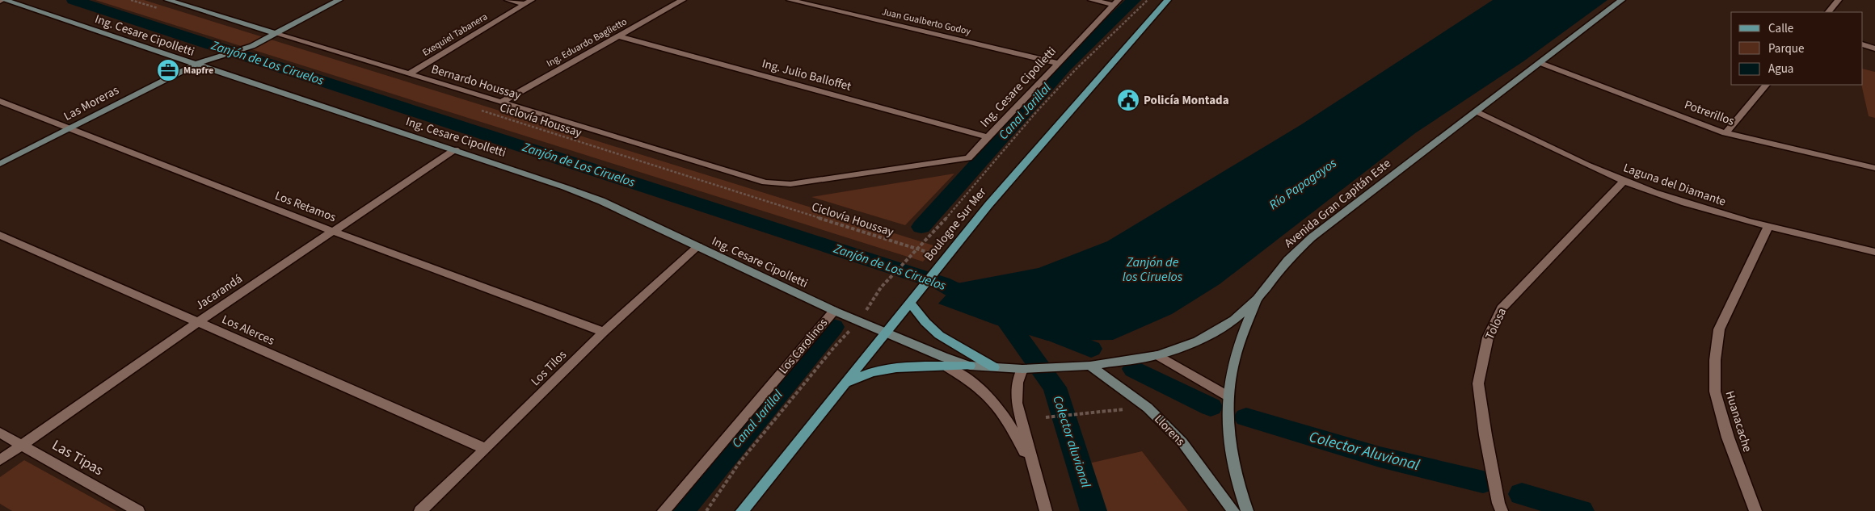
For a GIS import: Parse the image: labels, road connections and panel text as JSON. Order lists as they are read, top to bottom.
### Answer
{
  "streets": {
    "main road": ["Boulogne Sur Mer"],
    "street": [
      "Juan Gualberto Godoy",
      "Exequiel Tabanera",
      "Ing. Cesare Cipolletti",
      "Ing. Eduardo Baglietto",
      "Ing. Julio Balloffet",
      "Bernardo Houssay",
      "Las Moreras",
      "Potrerillos",
      "Laguna del Diamante",
      "Avenida Gran Capitán Este",
      "Los Retamos",
      "Jacarandá",
      "Tolosa",
      "Los Alerces",
      "Los Carolinos",
      "Los Tilos",
      "Huanacache",
      "Llorens",
      "Las Tipas"
    ],
    "path": ["Ciclovía Houssay"]
  },
  "crossings": [
    ["Juan Gualberto Godoy", "Ing. Cesare Cipolletti"],
    ["Exequiel Tabanera", "Bernardo Houssay"],
    ["Ing. Cesare Cipolletti", "Ing. Julio Balloffet"],
    ["Ing. Cesare Cipolletti", "Bernardo Houssay"],
    ["Ing. Cesare Cipolletti", "Las Moreras"],
    ["Ing. Cesare Cipolletti", "Avenida Gran Capitán Este"],
    ["Ing. Cesare Cipolletti", "Boulogne Sur Mer"],
    ["Ing. Cesare Cipolletti", "Jacarandá"],
    ["Ing. Cesare Cipolletti", "Los Carolinos"],
    ["Ing. Cesare Cipolletti", "Los Tilos"],
    ["Ing. Eduardo Baglietto", "Ing. Julio Balloffet"],
    ["Ing. Eduardo Baglietto", "Bernardo Houssay"],
    ["Bernardo Houssay", "Las Moreras"],
    ["Las Moreras", "Los Retamos"],
    ["Potrerillos", "Avenida Gran Capitán Este"],
    ["Ciclovía Houssay", "Boulogne Sur Mer"],
    ["Laguna del Diamante", "Avenida Gran Capitán Este"],
    ["Laguna del Diamante", "Tolosa"],
    ["Laguna del Diamante", "Huanacache"],
    ["Avenida Gran Capitán Este", "Boulogne Sur Mer"],
    ["Avenida Gran Capitán Este", "Llorens"],
    ["Los Retamos", "Jacarandá"],
    ["Los Retamos", "Los Tilos"],
    ["Jacarandá", "Los Alerces"],
    ["Jacarandá", "Las Tipas"],
    ["Los Alerces", "Los Tilos"]
  ],
  "water": [
    "Zanjón de Los Ciruelos",
    "Canal Jarillal",
    "Río Papagayos",
    "Zanjón de los Ciruelos",
    "Colector aluvional",
    "Colector Aluvional"
  ],
  "places": {
    "office": ["Mapfre"],
    "public building": ["Policía Montada"]
  },
  "legend": ["Calle", "Parque", "Agua"]
}
